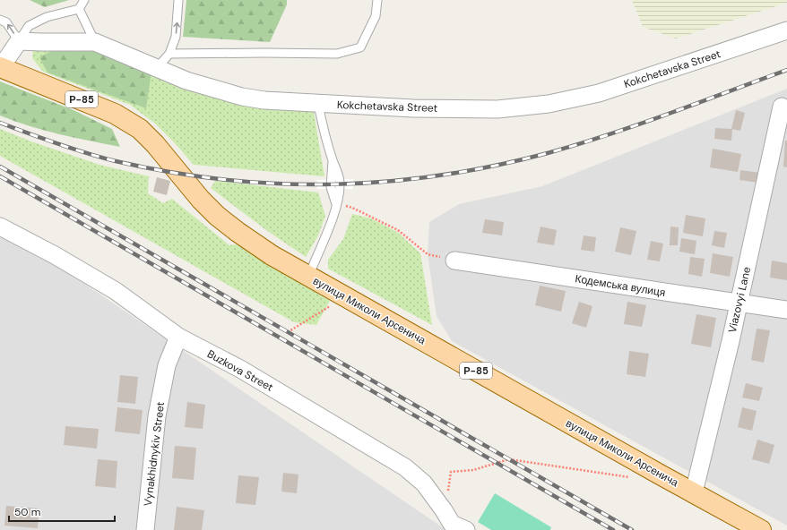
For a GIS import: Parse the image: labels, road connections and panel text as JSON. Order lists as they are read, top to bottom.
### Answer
{
  "streets": {
    "main road": ["Р-85", "вулиця Миколи Арсенича"],
    "street": [
      "Kokchetavska Street",
      "Кодемська вулиця",
      "Viazovyi Lane",
      "Buzkova Street",
      "Vynakhidnykiv Street"
    ]
  },
  "crossings": [
    ["Кодемська вулиця", "Viazovyi Lane"],
    ["Viazovyi Lane", "вулиця Миколи Арсенича"],
    ["Buzkova Street", "Vynakhidnykiv Street"]
  ],
  "scale_bar": "50 m"
}
